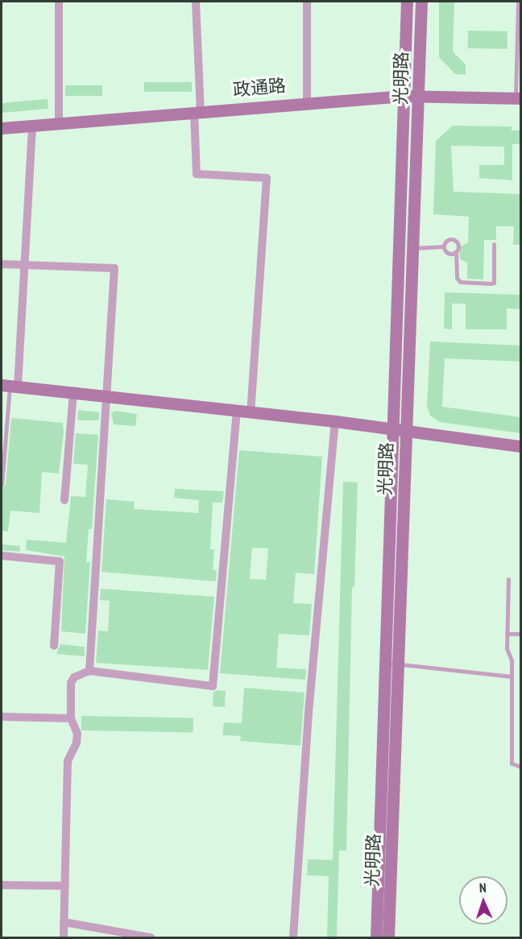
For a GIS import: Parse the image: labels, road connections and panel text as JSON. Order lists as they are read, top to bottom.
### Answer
{
  "streets": {
    "main road": ["光明路", "政通路"]
  },
  "crossings": [
    ["光明路", "政通路"]
  ],
  "north": "top"
}
